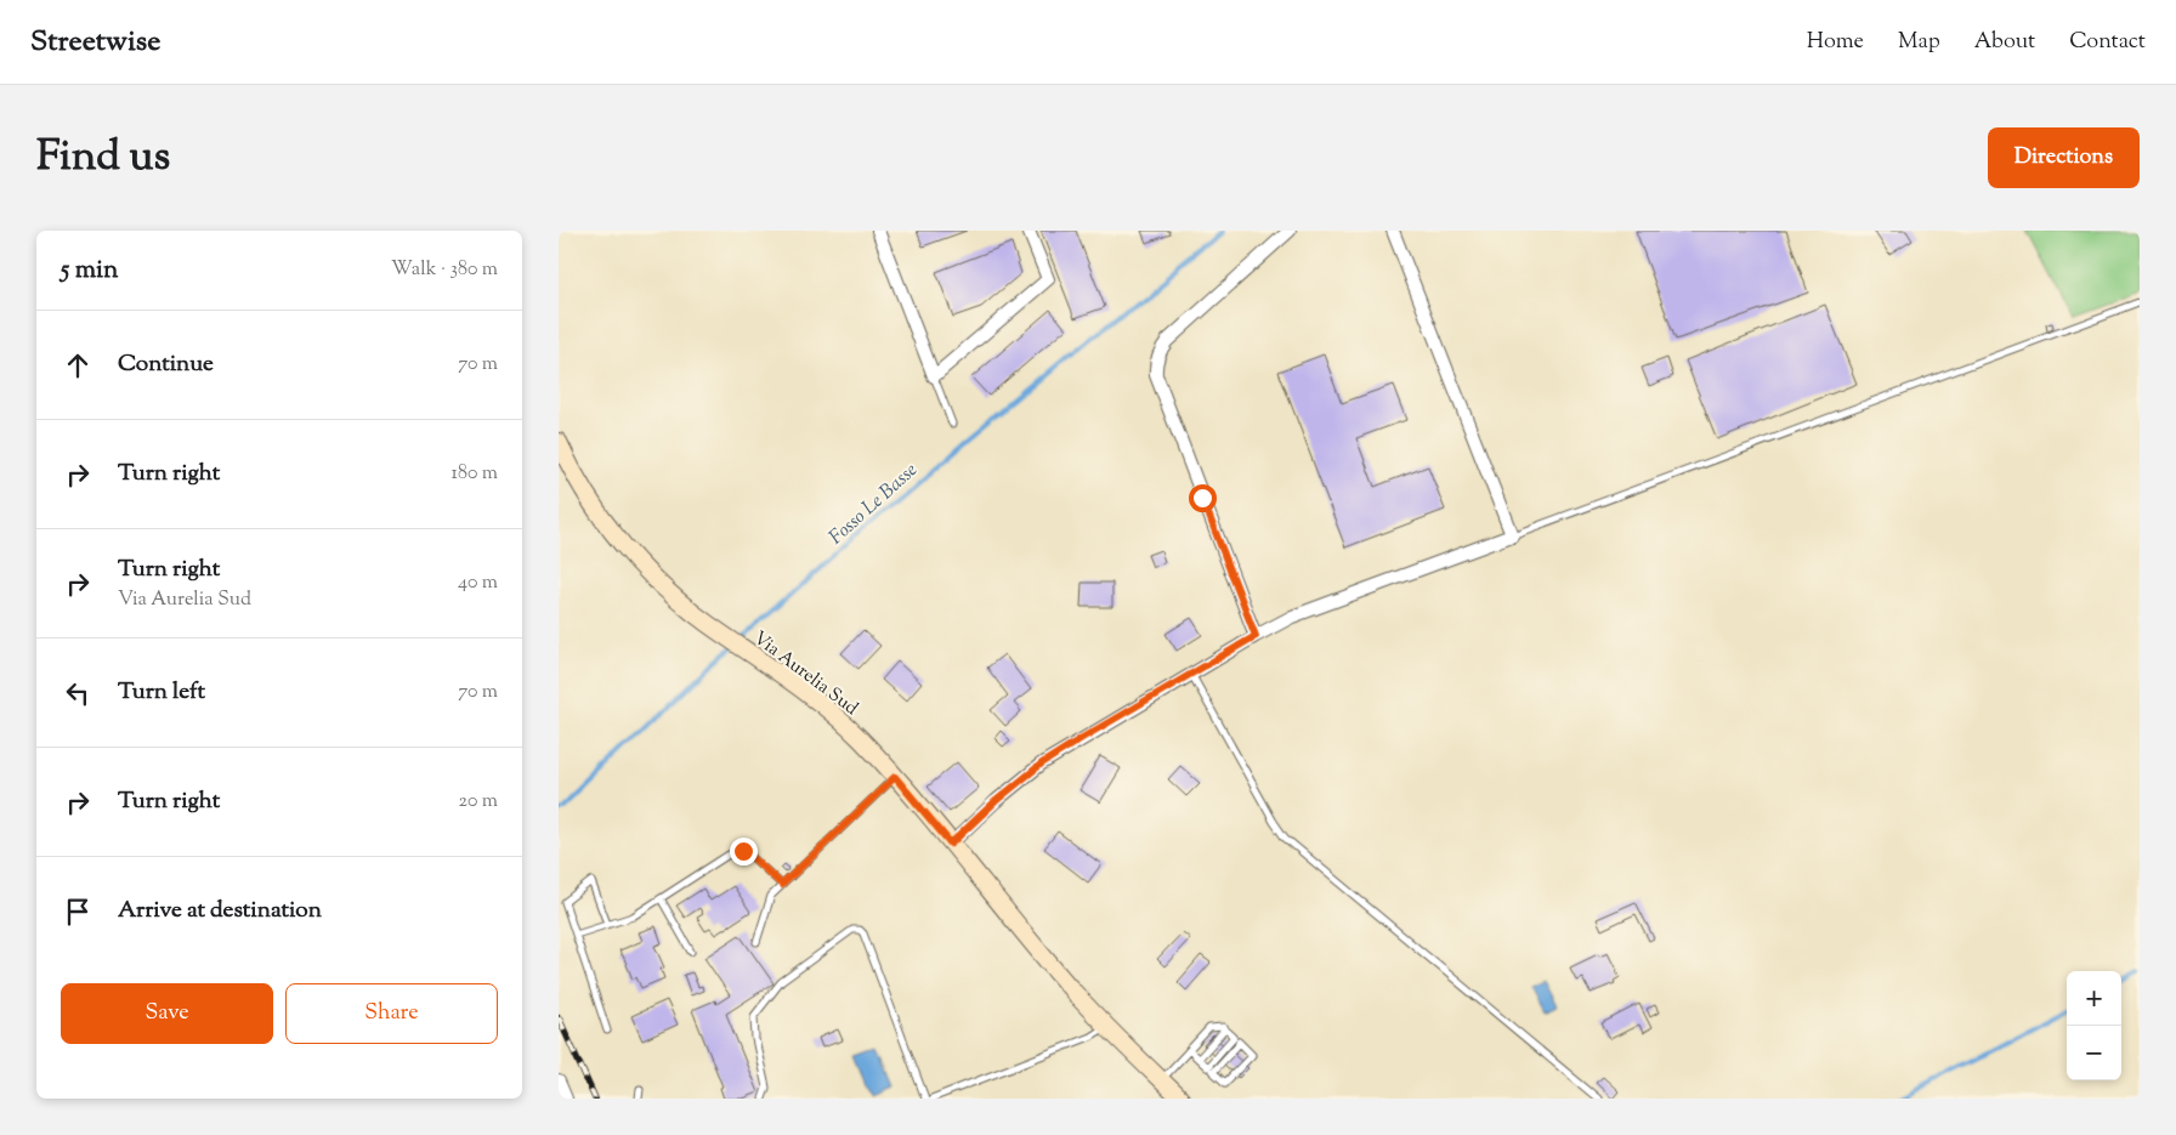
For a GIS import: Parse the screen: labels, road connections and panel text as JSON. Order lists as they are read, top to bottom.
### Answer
{
  "streets": {
    "main road": ["Via Aurelia Sud"]
  },
  "water": ["Fosso Le Basse"],
  "page": {
    "header": "Streetwise",
    "nav": [
      "Home",
      "Map",
      "About",
      "Contact"
    ],
    "title": "Find us",
    "buttons": [
      "Directions",
      ["Save", "Share"]
    ],
    "heading": ["5 min", "Walk · 380 m"],
    "list": [
      ["Continue", "70 m"],
      ["Turn right", "180 m"],
      ["Turn right", "Via Aurelia Sud", "40 m"],
      ["Turn left", "70 m"],
      ["Turn right", "20 m"],
      "Arrive at destination"
    ],
    "map_buttons": ["+", "−"]
  }
}
